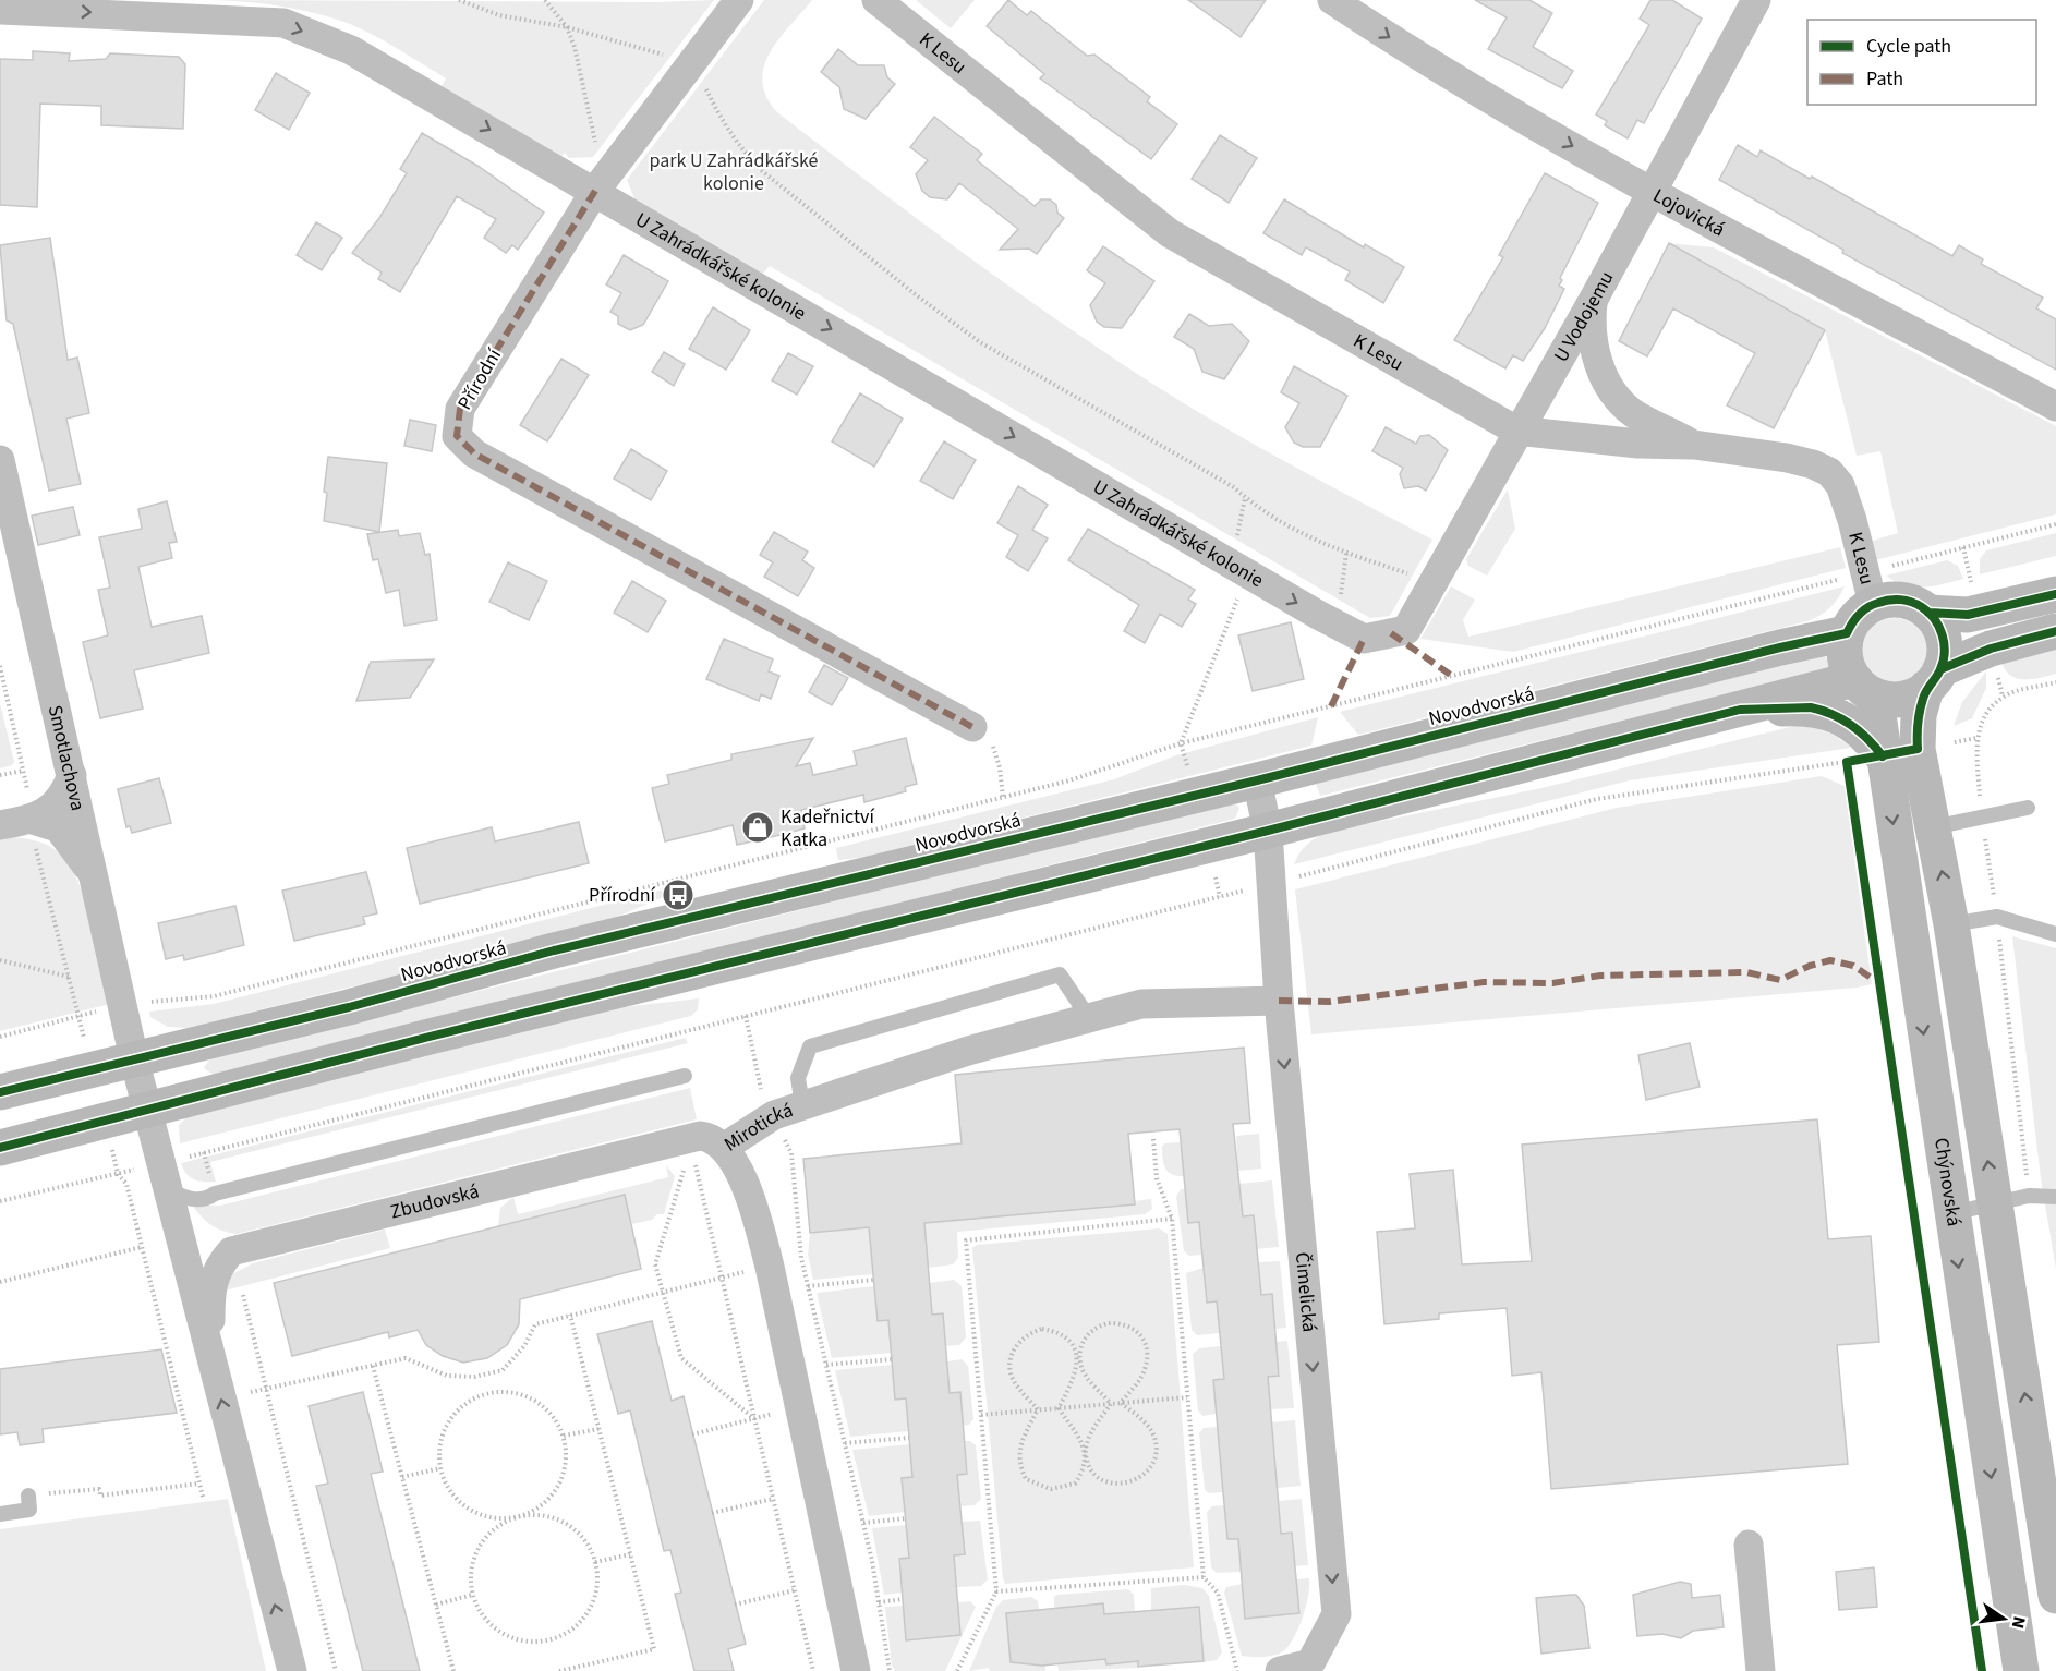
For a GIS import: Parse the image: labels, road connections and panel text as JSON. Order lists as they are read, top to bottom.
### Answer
{
  "streets": {
    "main road": ["Novodvorská", "Chýnovská"],
    "street": [
      "K Lesu",
      "Lojovická",
      "U Zahrádkářské kolonie",
      "U Vodojemu",
      "Přírodní",
      "Smotlachova",
      "Mirotická",
      "Zbudovská",
      "Čimelická"
    ]
  },
  "crossings": [
    ["K Lesu", "U Vodojemu"],
    ["K Lesu", "Novodvorská"],
    ["K Lesu", "Chýnovská"],
    ["Lojovická", "U Vodojemu"],
    ["U Zahrádkářské kolonie", "U Vodojemu"],
    ["U Zahrádkářské kolonie", "Přírodní"],
    ["Novodvorská", "Smotlachova"],
    ["Novodvorská", "Chýnovská"],
    ["Mirotická", "Zbudovská"],
    ["Mirotická", "Čimelická"]
  ],
  "one_way": ["Lojovická", "U Zahrádkářské kolonie", "Čimelická"],
  "parks": ["park U Zahrádkářské kolonie"],
  "places": {
    "shop": ["Kadeřnictví Katka"],
    "bus stop": ["Přírodní"]
  },
  "legend": ["Cycle path", "Path"],
  "north": "right"
}
